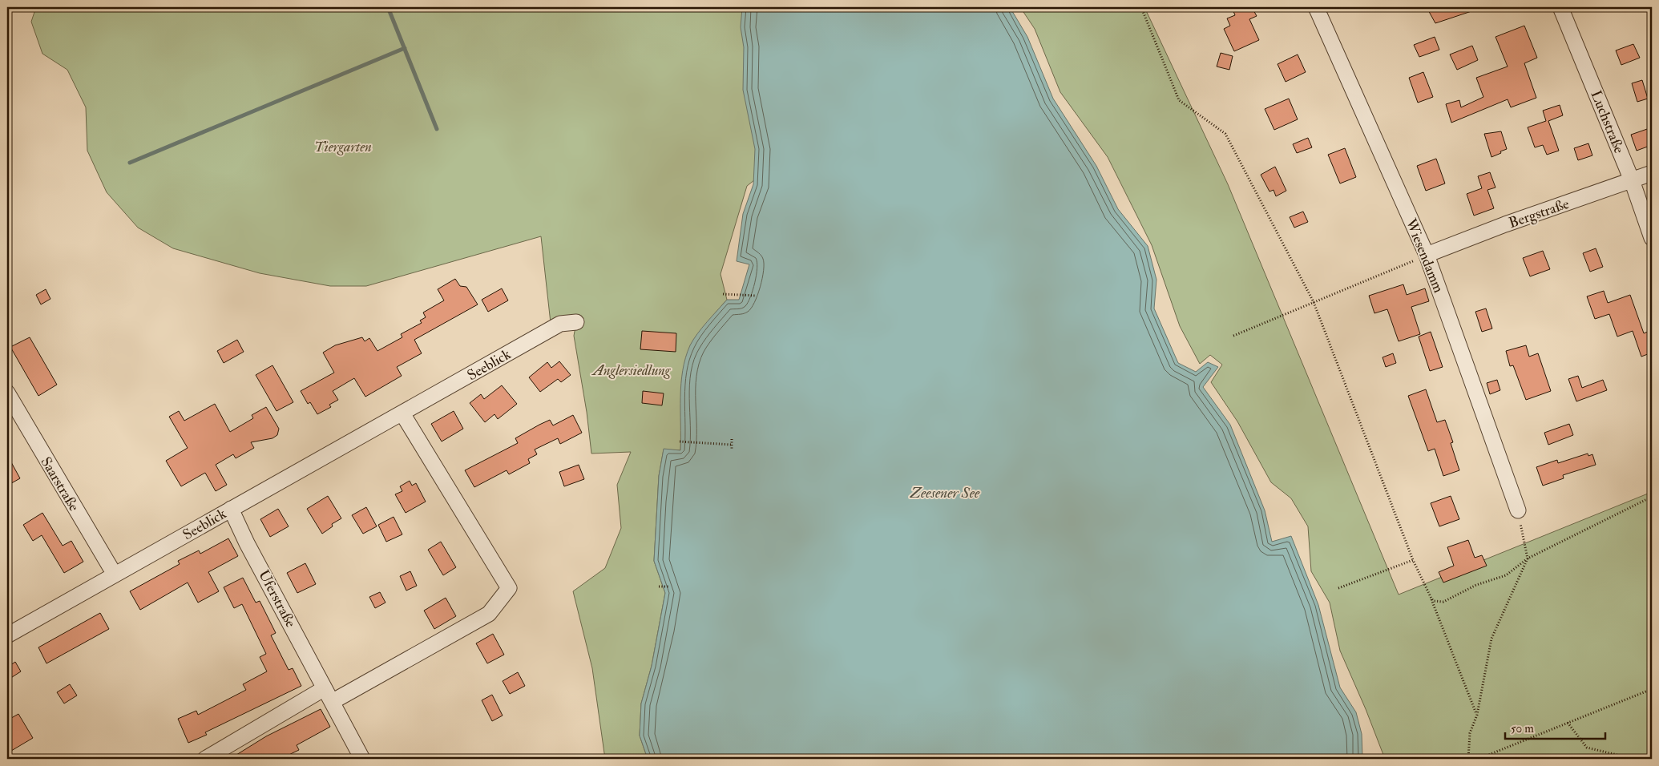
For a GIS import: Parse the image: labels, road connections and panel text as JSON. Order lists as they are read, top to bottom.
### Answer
{
  "streets": {
    "street": [
      "Luchstraße",
      "Bergstraße",
      "Wiesendamm",
      "Seeblick",
      "Saarstraße",
      "Uferstraße"
    ]
  },
  "crossings": [
    ["Luchstraße", "Bergstraße"],
    ["Bergstraße", "Wiesendamm"],
    ["Seeblick", "Saarstraße"],
    ["Seeblick", "Uferstraße"]
  ],
  "water": ["Zeesener See"],
  "parks": ["Tiergarten", "Anglersiedlung"],
  "scale_bar": "50 m"
}
